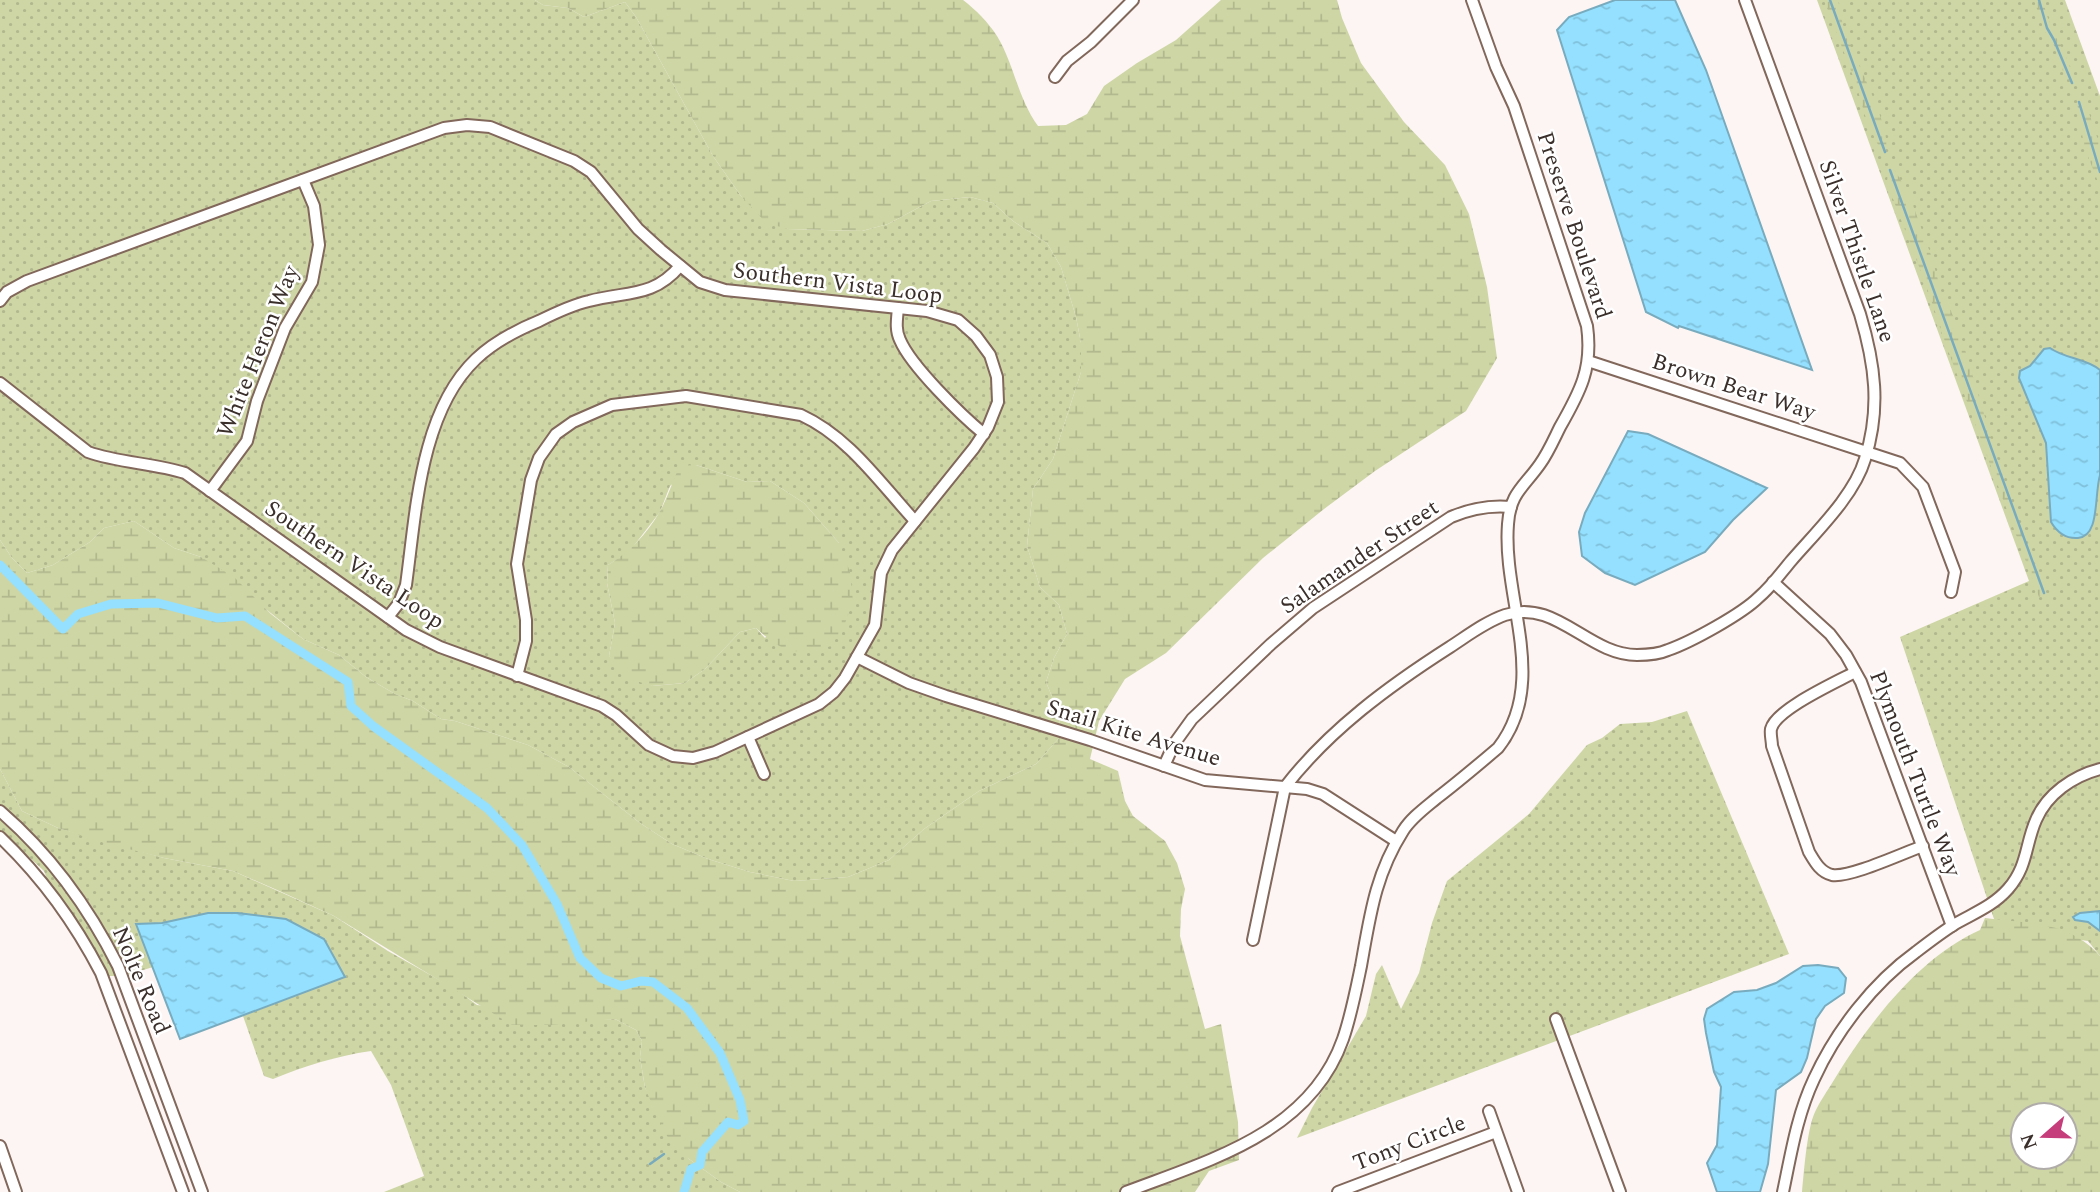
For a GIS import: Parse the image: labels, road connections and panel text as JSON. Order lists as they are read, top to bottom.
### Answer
{
  "streets": {
    "street": [
      "Preserve Boulevard",
      "Silver Thistle Lane",
      "Southern Vista Loop",
      "White Heron Way",
      "Brown Bear Way",
      "Salamander Street",
      "Snail Kite Avenue",
      "Plymouth Turtle Way",
      "Nolte Road",
      "Tony Circle"
    ]
  },
  "crossings": [
    ["Preserve Boulevard", "Silver Thistle Lane"],
    ["Preserve Boulevard", "Brown Bear Way"],
    ["Preserve Boulevard", "Salamander Street"],
    ["Preserve Boulevard", "Snail Kite Avenue"],
    ["Silver Thistle Lane", "Brown Bear Way"],
    ["Silver Thistle Lane", "Plymouth Turtle Way"],
    ["Southern Vista Loop", "White Heron Way"],
    ["Southern Vista Loop", "Snail Kite Avenue"],
    ["Salamander Street", "Snail Kite Avenue"]
  ],
  "north": "left"
}
